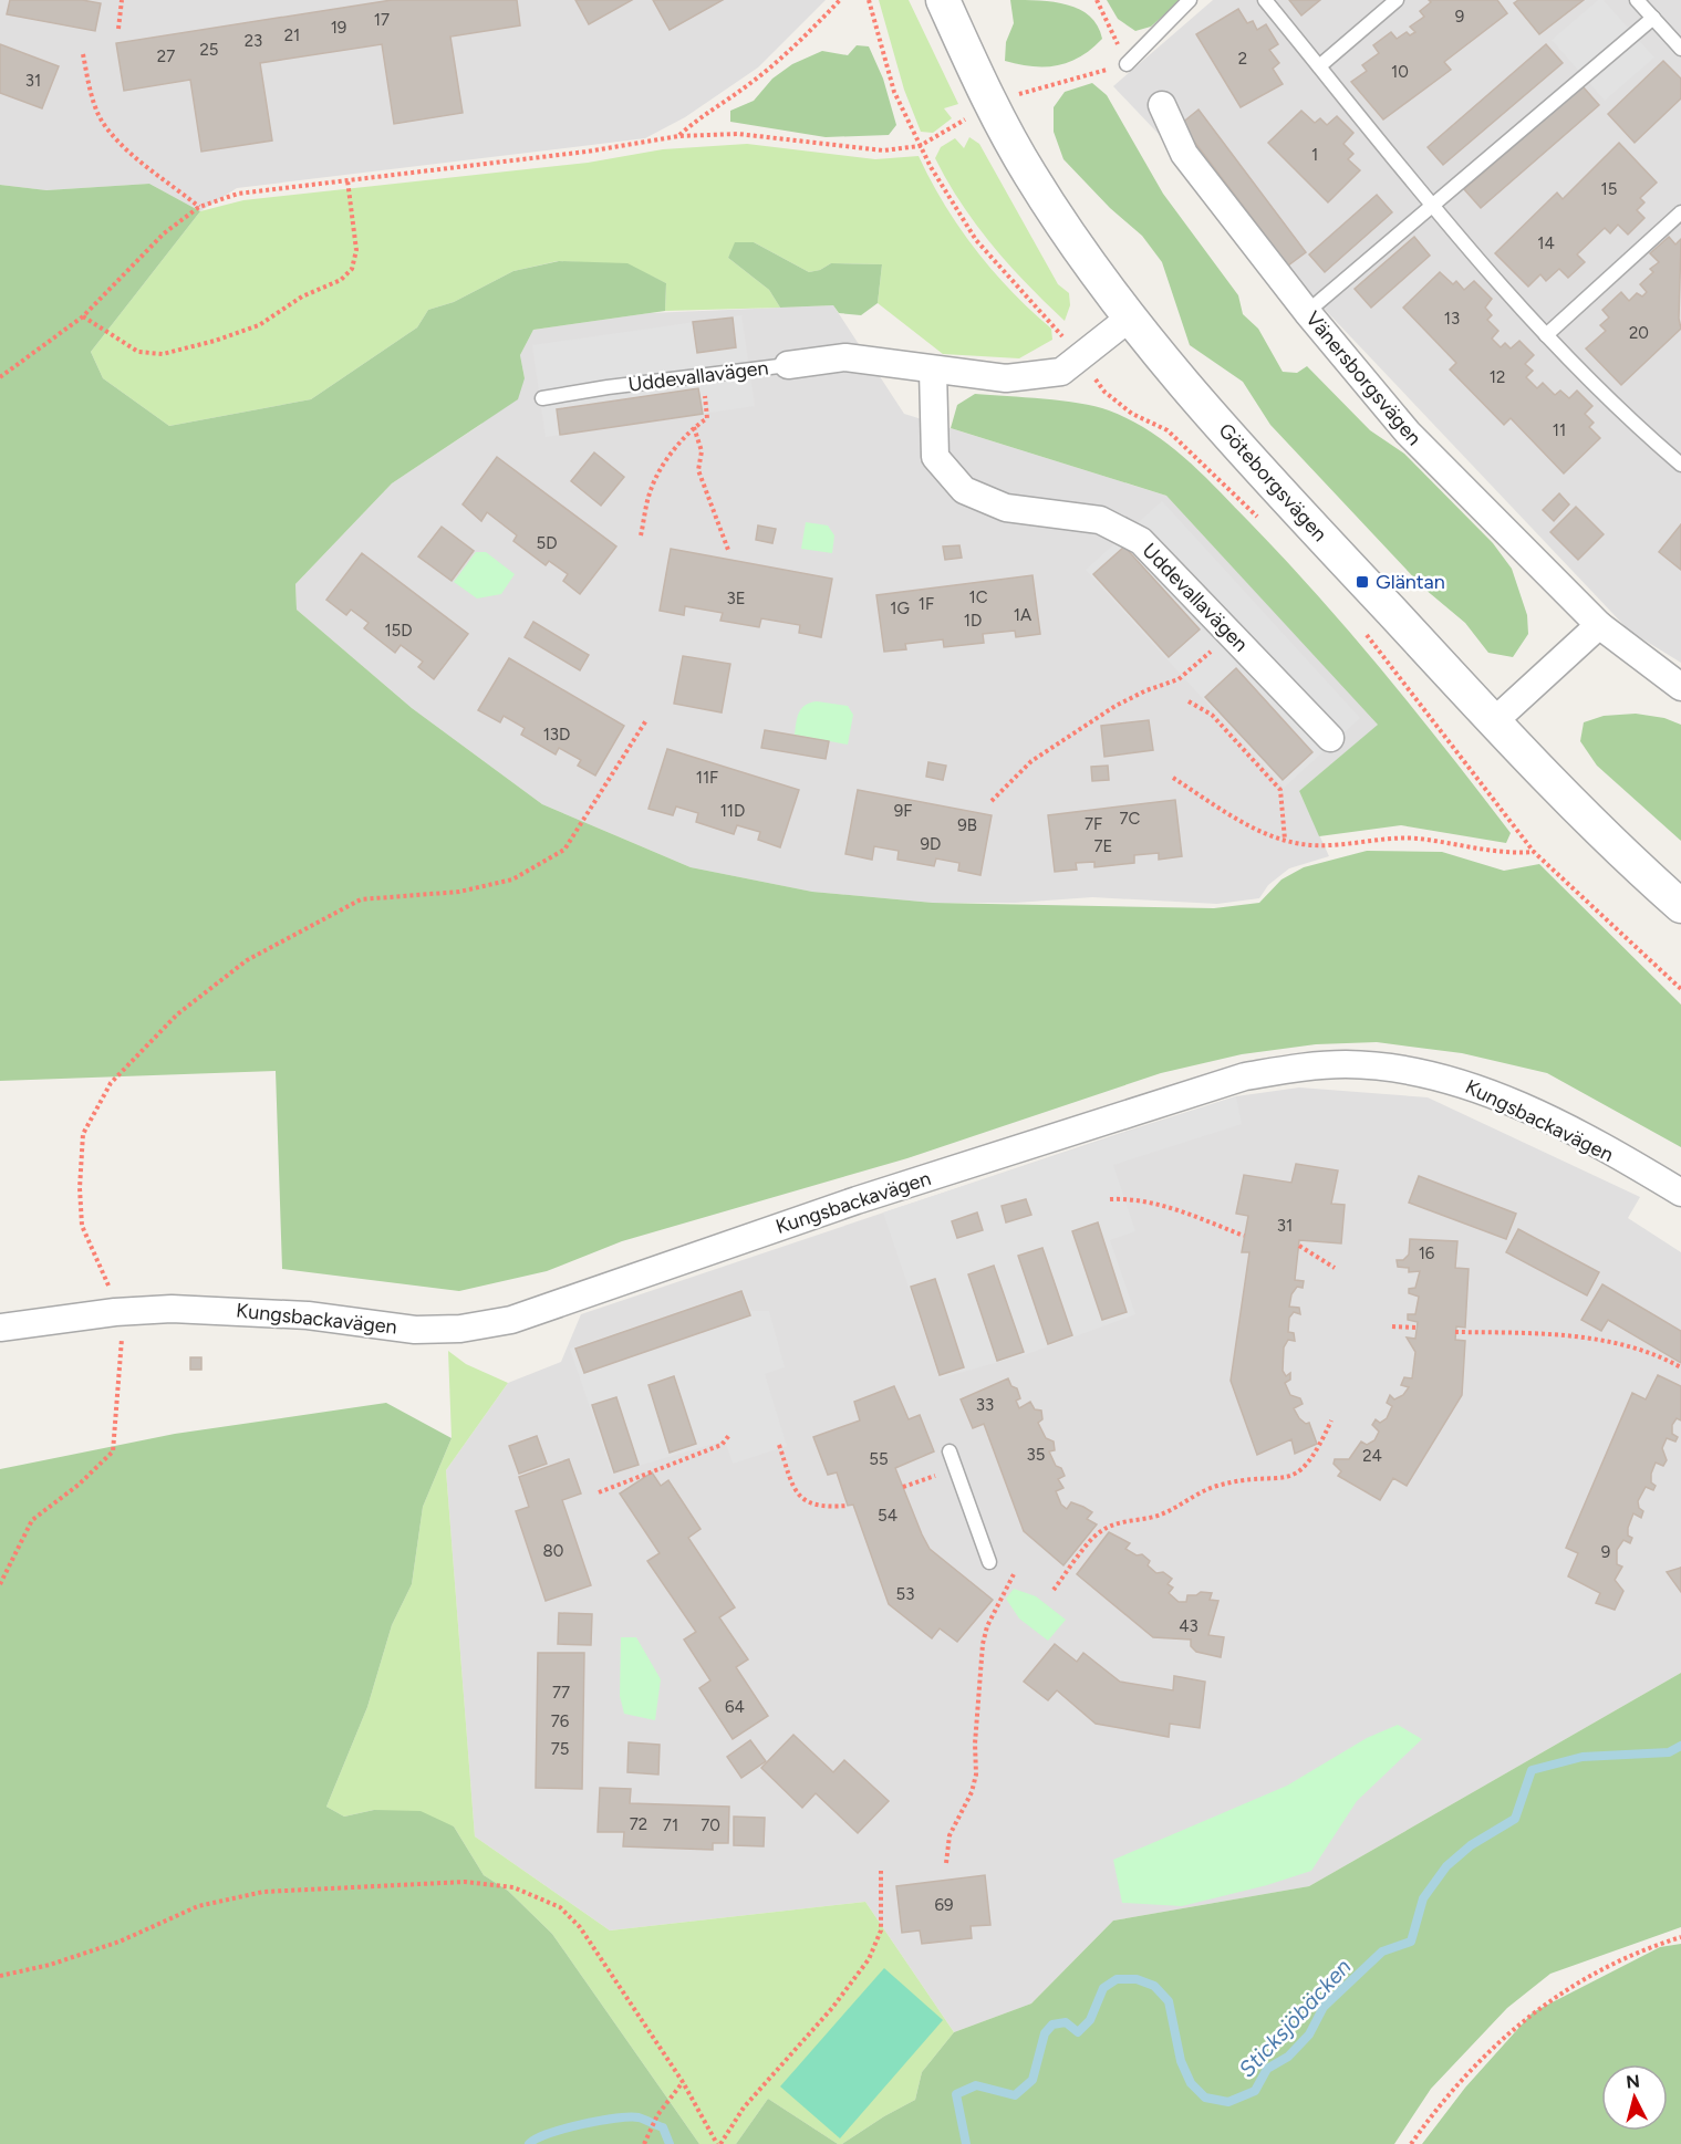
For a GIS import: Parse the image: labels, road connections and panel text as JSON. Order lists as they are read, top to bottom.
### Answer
{
  "streets": {
    "street": [
      "Uddevallavägen",
      "Vänersborgsvägen",
      "Göteborgsvägen",
      "Kungsbackavägen"
    ]
  },
  "crossings": [
    ["Uddevallavägen", "Göteborgsvägen"]
  ],
  "water": ["Sticksjöbäcken"],
  "places": {
    "transit": ["Gläntan"]
  },
  "house_numbers": [
    "9",
    "17",
    "19",
    "21",
    "23",
    "25",
    "27",
    "2",
    "10",
    "31",
    "1",
    "15",
    "14",
    "13",
    "20",
    "12",
    "11",
    "5D",
    "1C",
    "3E",
    "1F",
    "1G",
    "1A",
    "1D",
    "15D",
    "13D",
    "11F",
    "11D",
    "9F",
    "7C",
    "7F",
    "9B",
    "9D",
    "7E",
    "31",
    "16",
    "33",
    "35",
    "24",
    "55",
    "54",
    "80",
    "9",
    "53",
    "43",
    "77",
    "64",
    "76",
    "75",
    "72",
    "71",
    "70",
    "69"
  ],
  "north": "top"
}
